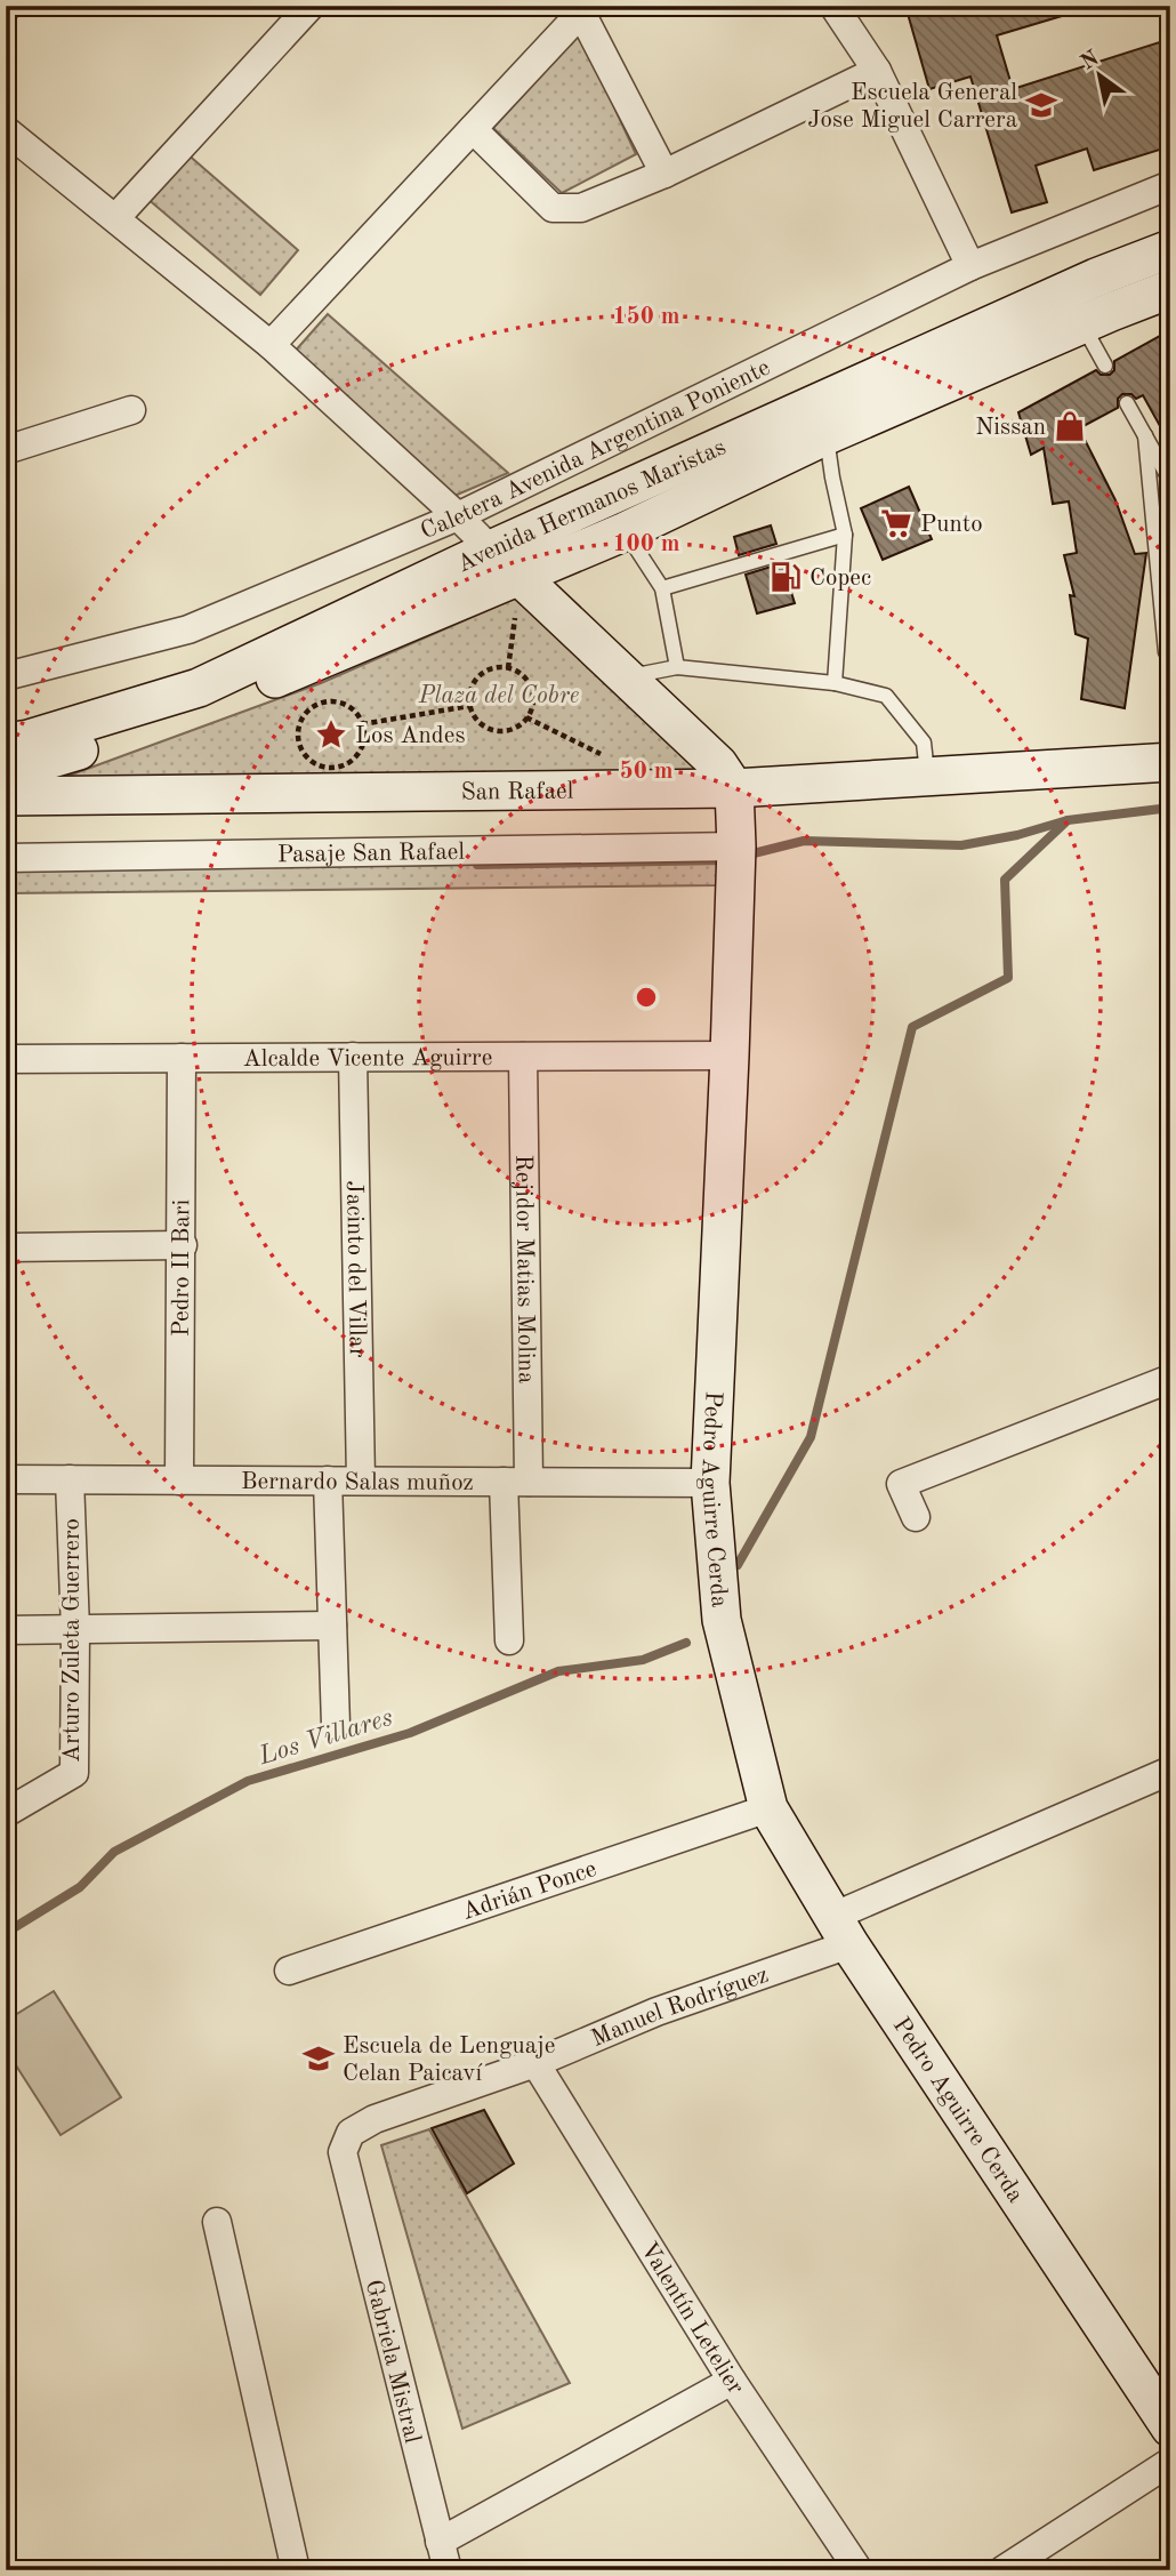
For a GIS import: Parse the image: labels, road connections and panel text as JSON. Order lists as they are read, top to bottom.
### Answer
{
  "streets": {
    "street": [
      "Caletera Avenida Argentina Poniente",
      "Avenida Hermanos Maristas",
      "San Rafael",
      "Pasaje San Rafael",
      "Alcalde Vicente Aguirre",
      "Pedro II Bari",
      "Jacinto del Villar",
      "Rejidor Matias Molina",
      "Bernardo Salas muñoz",
      "Pedro Aguirre Cerda",
      "Arturo Zuleta Guerrero",
      "Adrián Ponce",
      "Manuel Rodríguez",
      "Valentín Letelier",
      "Gabriela Mistral"
    ]
  },
  "crossings": [
    ["San Rafael", "Pedro Aguirre Cerda"],
    ["Pasaje San Rafael", "Pedro Aguirre Cerda"],
    ["Alcalde Vicente Aguirre", "Pedro II Bari"],
    ["Alcalde Vicente Aguirre", "Jacinto del Villar"],
    ["Alcalde Vicente Aguirre", "Rejidor Matias Molina"],
    ["Alcalde Vicente Aguirre", "Pedro Aguirre Cerda"],
    ["Pedro II Bari", "Bernardo Salas muñoz"],
    ["Jacinto del Villar", "Bernardo Salas muñoz"],
    ["Rejidor Matias Molina", "Bernardo Salas muñoz"],
    ["Bernardo Salas muñoz", "Pedro Aguirre Cerda"],
    ["Bernardo Salas muñoz", "Arturo Zuleta Guerrero"],
    ["Pedro Aguirre Cerda", "Adrián Ponce"],
    ["Pedro Aguirre Cerda", "Manuel Rodríguez"],
    ["Manuel Rodríguez", "Valentín Letelier"],
    ["Manuel Rodríguez", "Gabriela Mistral"]
  ],
  "water": ["Los Villares"],
  "parks": ["Plaza del Cobre"],
  "places": {
    "school or university": ["Escuela General Jose Miguel Carrera", "Escuela de Lenguaje Celan Paicaví"],
    "shop": ["Nissan"],
    "supermarket": ["Punto"],
    "fuel station": ["Copec"],
    "place": ["Los Andes"]
  },
  "north": "top left",
  "rings": ["150 m", "100 m", "50 m"]
}
